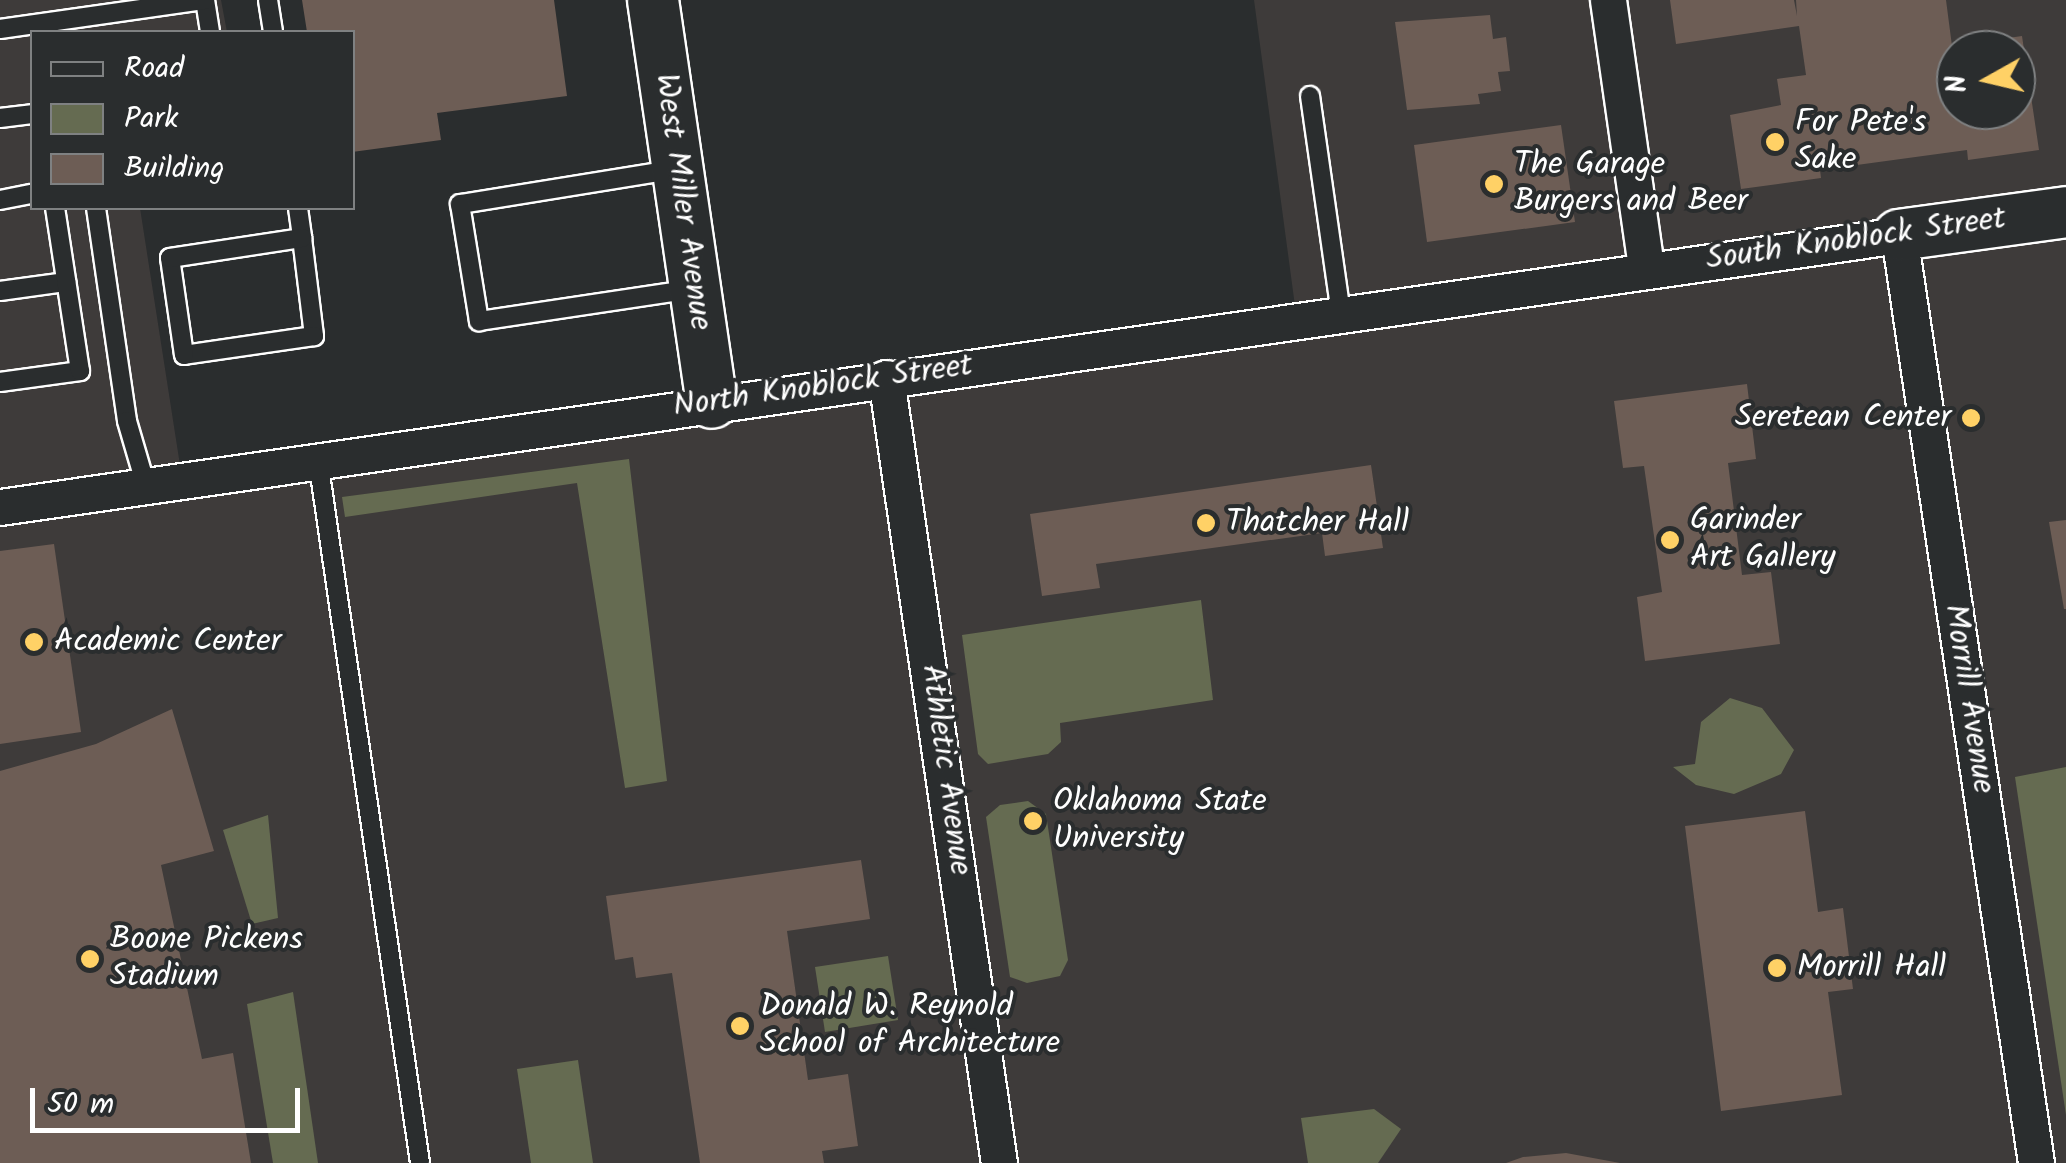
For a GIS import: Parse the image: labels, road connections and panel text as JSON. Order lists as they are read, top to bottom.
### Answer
{
  "streets": {
    "street": [
      "West Miller Avenue",
      "South Knoblock Street",
      "North Knoblock Street",
      "Morrill Avenue",
      "Athletic Avenue"
    ]
  },
  "crossings": [
    ["West Miller Avenue", "North Knoblock Street"],
    ["South Knoblock Street", "North Knoblock Street"],
    ["South Knoblock Street", "Morrill Avenue"],
    ["North Knoblock Street", "Athletic Avenue"]
  ],
  "places": [
    "For Pete's Sake",
    "The Garage Burgers and Beer",
    "Seretean Center",
    "Thatcher Hall",
    "Garinder Art Gallery",
    "Academic Center",
    "Oklahoma State University",
    "Boone Pickens Stadium",
    "Morrill Hall",
    "Donald W. Reynold School of Architecture"
  ],
  "legend": ["Road", "Park", "Building"],
  "scale_bar": "50 m",
  "north": "left"
}
